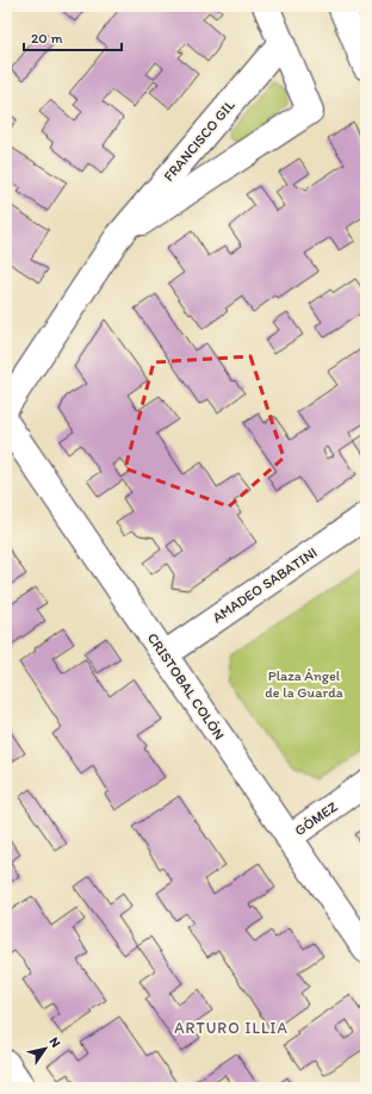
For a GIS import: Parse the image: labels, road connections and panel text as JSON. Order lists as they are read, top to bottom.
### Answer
{
  "streets": {
    "street": [
      "FRANCISCO GIL",
      "AMADEO SABATINI",
      "CRISTOBAL COLÓN",
      "GÓMEZ"
    ]
  },
  "crossings": [
    ["AMADEO SABATINI", "CRISTOBAL COLÓN"],
    ["CRISTOBAL COLÓN", "GÓMEZ"]
  ],
  "districts": ["ARTURO ILLIA"],
  "parks": ["Plaza Ángel de la Guarda"],
  "scale_bar": "20 m",
  "north": "top right"
}
